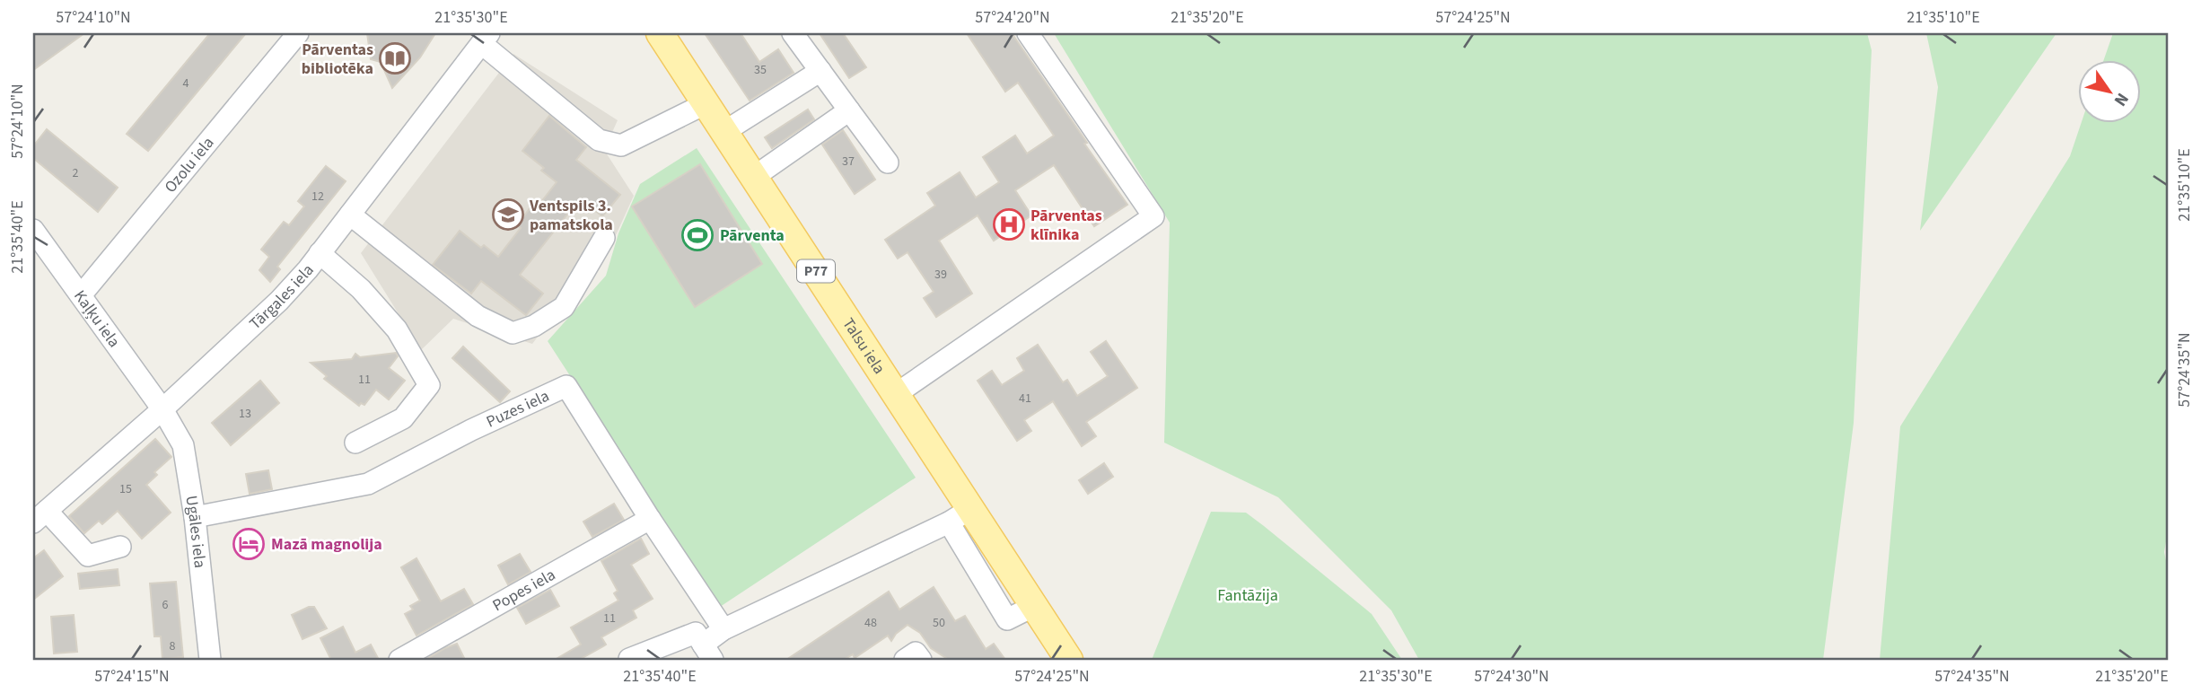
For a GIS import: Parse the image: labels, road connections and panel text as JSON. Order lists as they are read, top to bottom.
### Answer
{
  "streets": {
    "main road": ["P77", "Talsu iela"],
    "street": [
      "Ozolu iela",
      "Tārgales iela",
      "Kaļķu iela",
      "Puzes iela",
      "Ugāles iela",
      "Popes iela"
    ]
  },
  "crossings": [
    ["Ozolu iela", "Kaļķu iela"],
    ["Tārgales iela", "Kaļķu iela"],
    ["Tārgales iela", "Ugāles iela"],
    ["Kaļķu iela", "Ugāles iela"],
    ["Puzes iela", "Ugāles iela"],
    ["Puzes iela", "Popes iela"]
  ],
  "parks": ["Fantāzija"],
  "places": {
    "library": ["Pārventas bibliotēka"],
    "school or university": ["Ventspils 3. pamatskola"],
    "hospital": ["Pārventas klīnika"],
    "sports": ["Pārventa"],
    "hotel": ["Mazā magnolija"]
  },
  "house_numbers": [
    "35",
    "4",
    "37",
    "2",
    "12",
    "39",
    "11",
    "41",
    "13",
    "15",
    "6",
    "11",
    "48",
    "50",
    "8"
  ],
  "north": "bottom right",
  "coordinates": [
    "57°24'10\"N",
    "21°35'30\"E",
    "57°24'20\"N",
    "21°35'20\"E",
    "57°24'25\"N",
    "21°35'10\"E",
    "21°35'40\"E",
    "57°24'35\"N",
    "57°24'15\"N",
    "57°24'30\"N"
  ]
}
